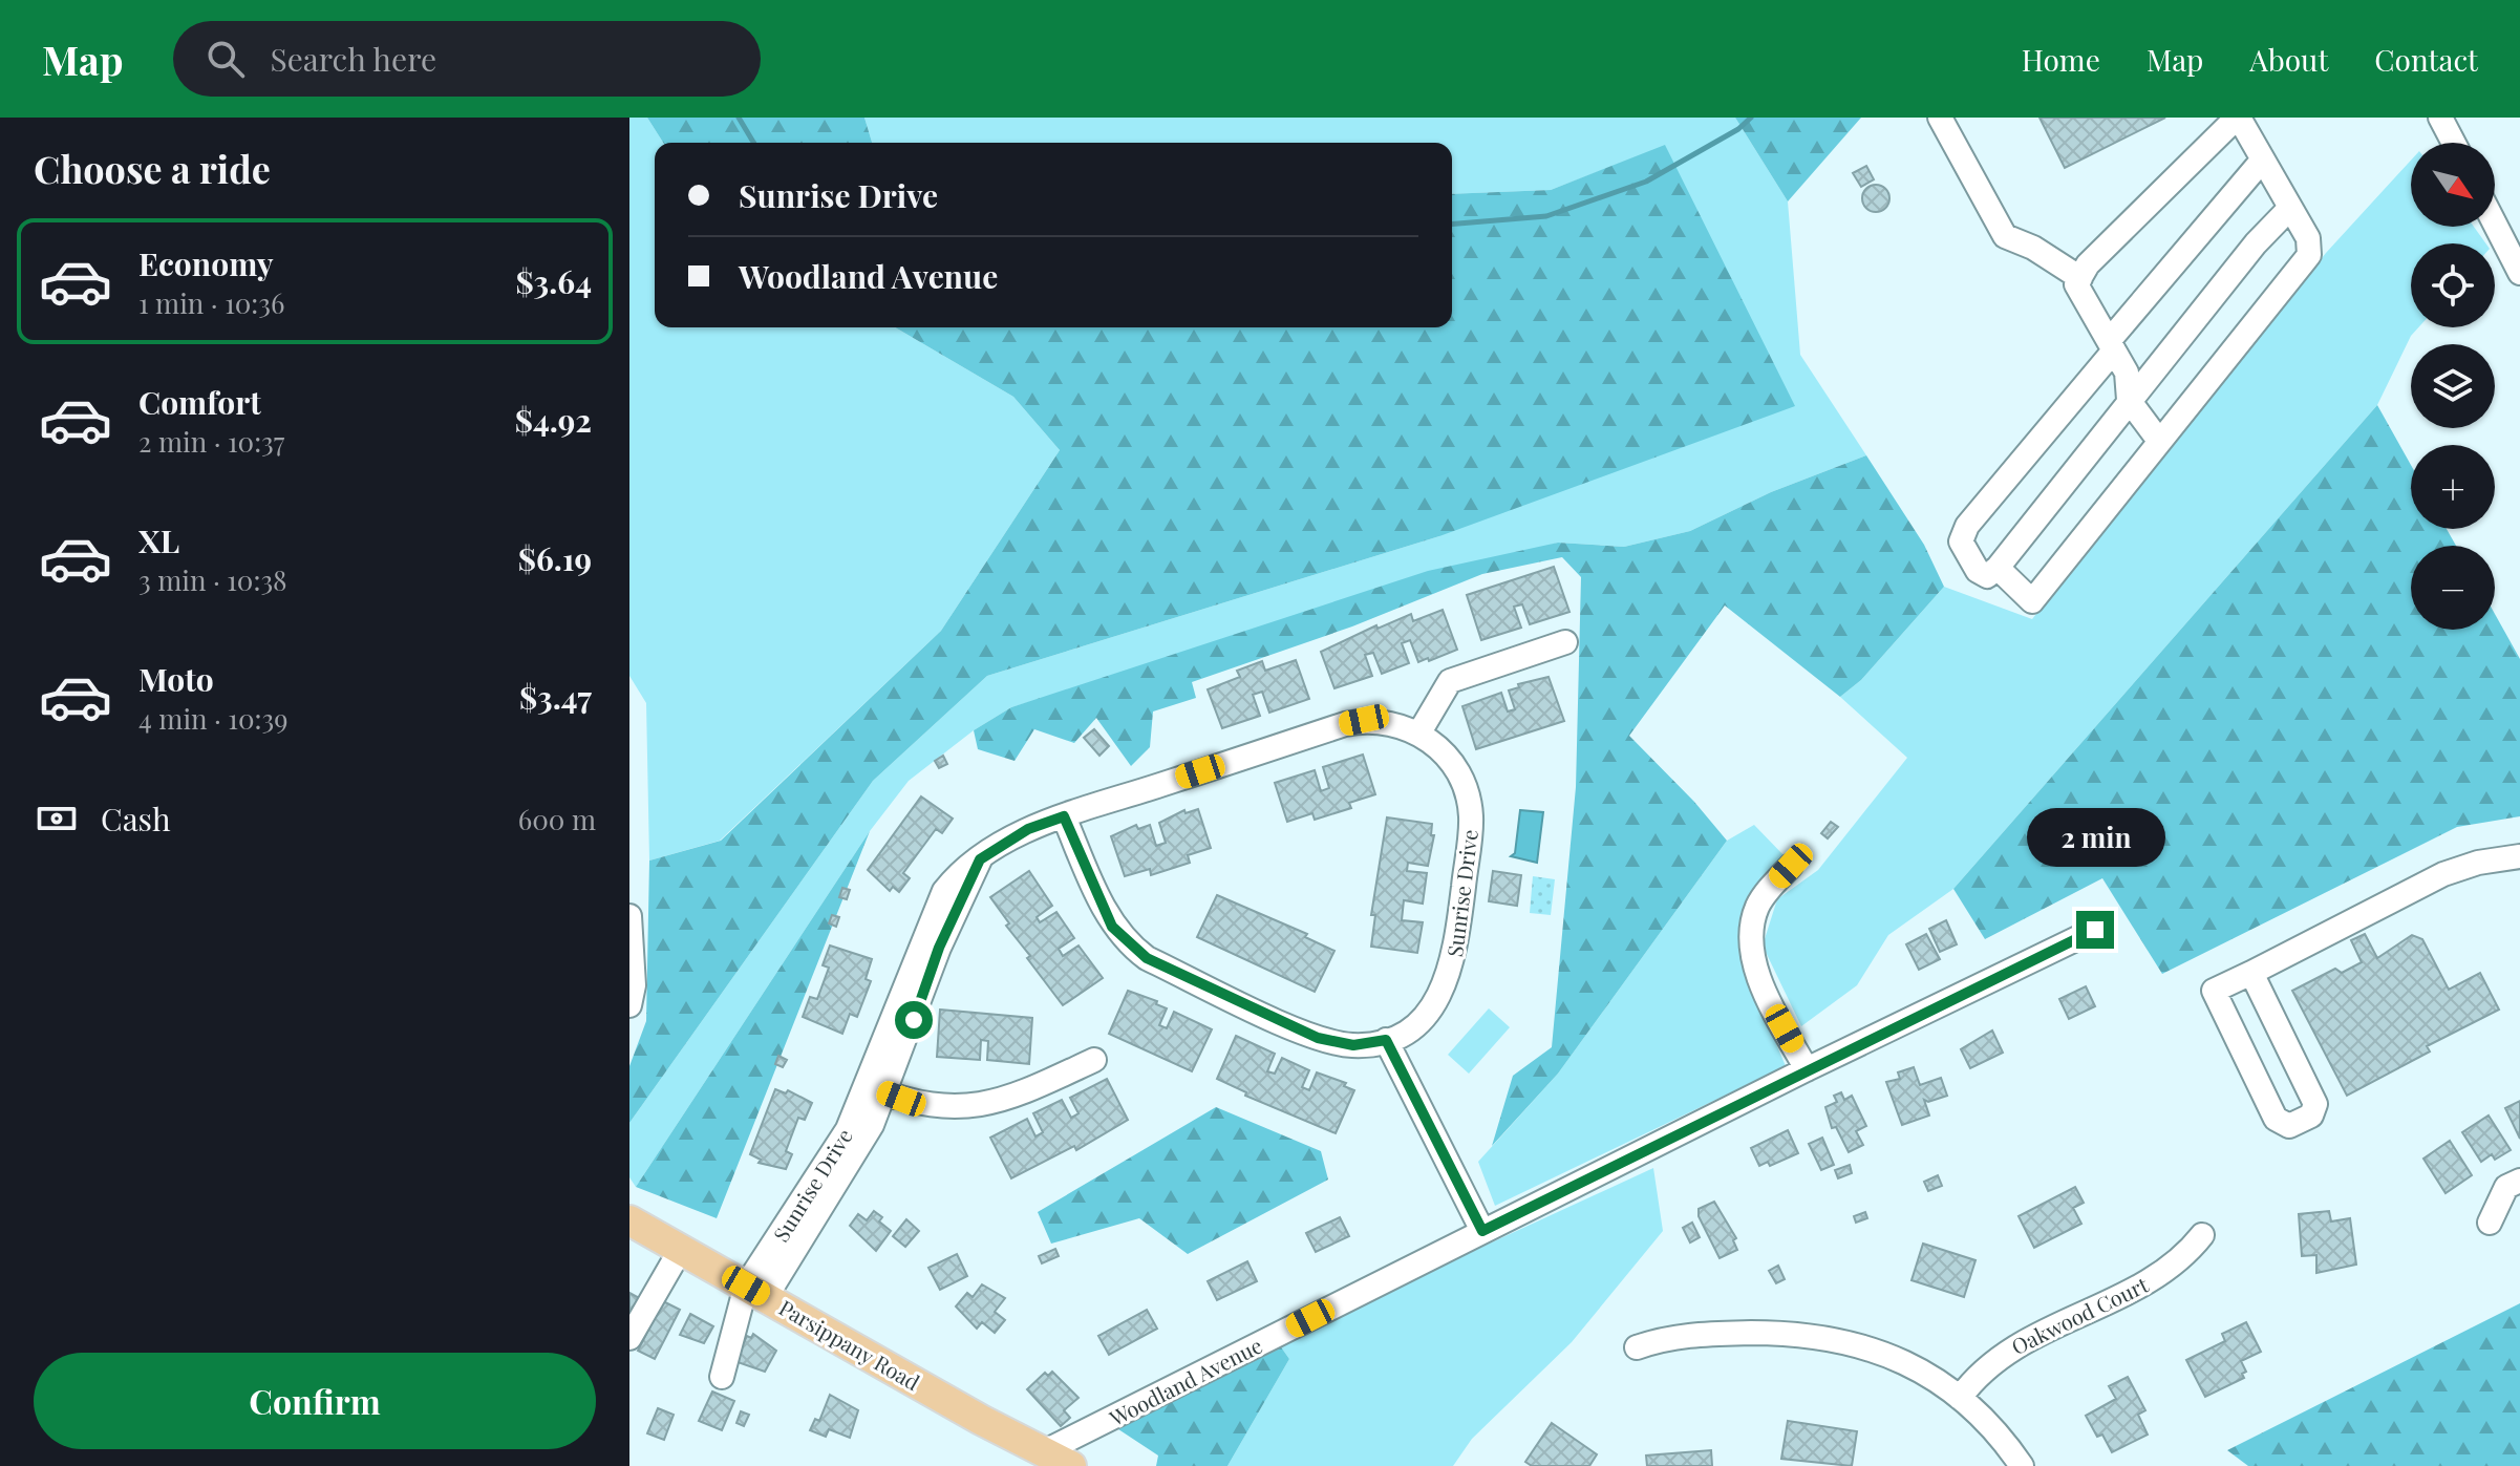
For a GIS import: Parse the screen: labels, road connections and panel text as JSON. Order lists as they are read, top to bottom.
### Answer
{
  "streets": {
    "main road": ["Parsippany Road"],
    "street": ["Sunrise Drive", "Oakwood Court", "Woodland Avenue"]
  },
  "crossings": [
    ["Sunrise Drive", "Parsippany Road"],
    ["Parsippany Road", "Woodland Avenue"]
  ],
  "north": "bottom right",
  "page": {
    "header": "Map",
    "search": "Search here",
    "nav": [
      "Home",
      "Map",
      "About",
      "Contact"
    ],
    "heading": "Choose a ride",
    "map_buttons": ["+", "−"],
    "banner": ["Sunrise Drive", "Woodland Avenue"],
    "list": [
      {
        "name": "Economy",
        "note": "1 min · 10:36",
        "value": "$3.64"
      },
      {
        "name": "Comfort",
        "note": "2 min · 10:37",
        "value": "$4.92"
      },
      {
        "name": "XL",
        "note": "3 min · 10:38",
        "value": "$6.19"
      },
      {
        "name": "Moto",
        "note": "4 min · 10:39",
        "value": "$3.47"
      }
    ],
    "pay": ["Cash", "600 m"],
    "bubble": "2 min",
    "buttons": "Confirm"
  }
}
